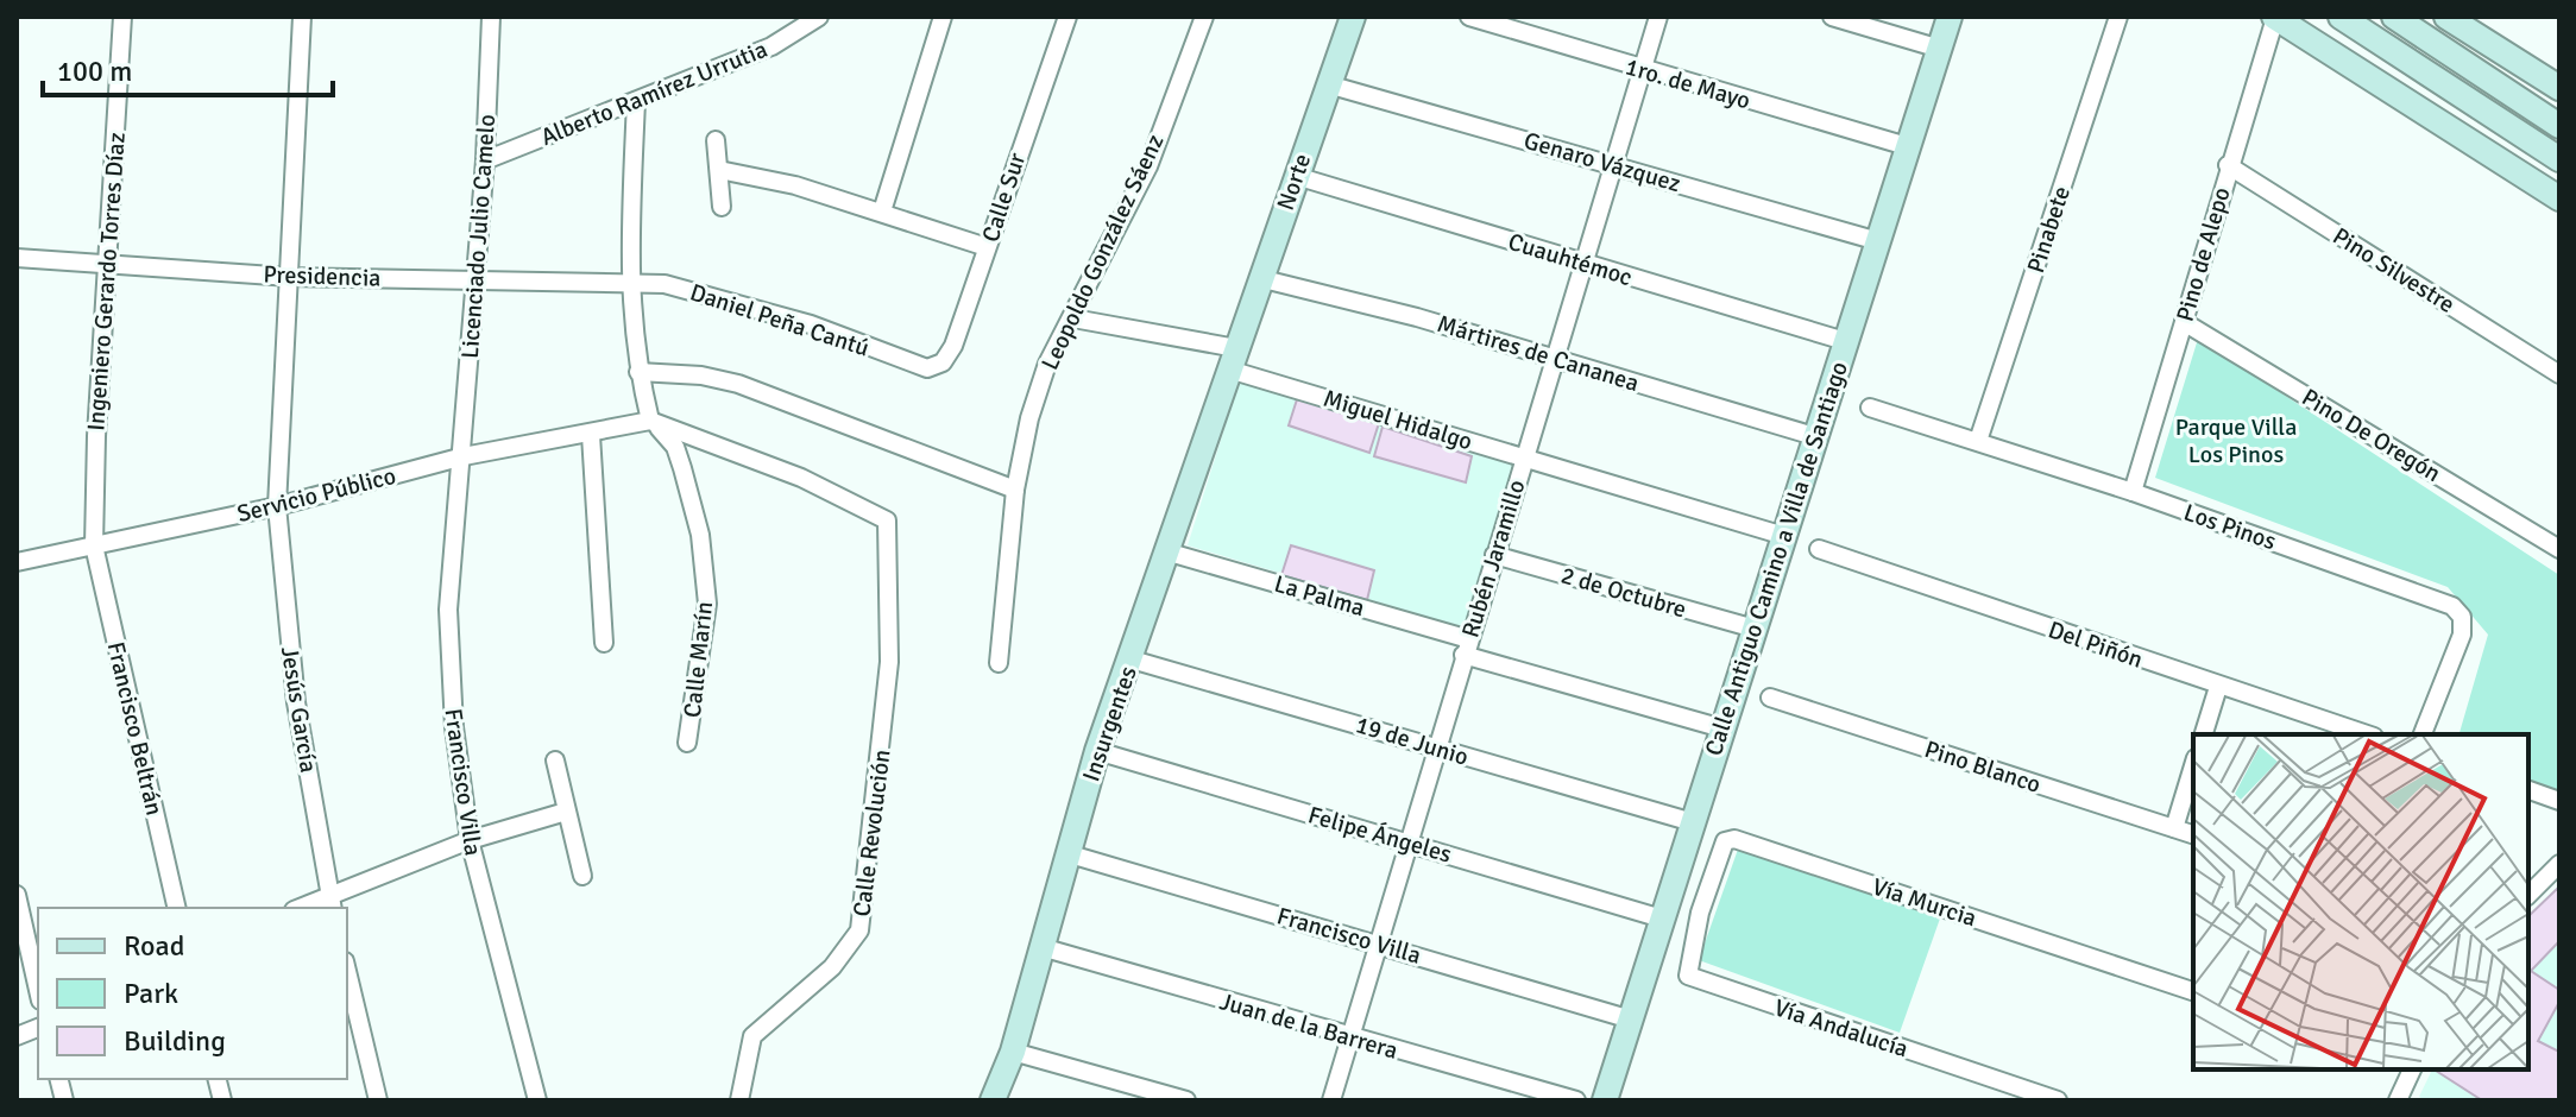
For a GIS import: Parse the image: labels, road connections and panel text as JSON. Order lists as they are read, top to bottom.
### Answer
{
  "streets": {
    "street": [
      "1ro. de Mayo",
      "Alberto Ramírez Urrutia",
      "Genaro Vázquez",
      "Norte",
      "Calle Sur",
      "Pinabete",
      "Licenciado Julio Camelo",
      "Leopoldo González Sáenz",
      "Pino de Alepo",
      "Cuauhtémoc",
      "Pino Silvestre",
      "Presidencia",
      "Ingeniero Gerardo Torres Díaz",
      "Daniel Peña Cantú",
      "Mártires de Cananea",
      "Miguel Hidalgo",
      "Pino De Oregón",
      "Servicio Público",
      "Los Pinos",
      "Rubén Jaramillo",
      "Calle Antiguo Camino a Villa de Santiago",
      "2 de Octubre",
      "La Palma",
      "Del Piñón",
      "Calle Marín",
      "Jesús García",
      "Insurgentes",
      "Francisco Beltrán",
      "19 de Junio",
      "Pino Blanco",
      "Francisco Villa",
      "Calle Revolución",
      "Felipe Ángeles",
      "Vía Murcia",
      "Juan de la Barrera",
      "Vía Andalucía"
    ]
  },
  "crossings": [
    ["1ro. de Mayo", "Rubén Jaramillo"],
    ["1ro. de Mayo", "Calle Antiguo Camino a Villa de Santiago"],
    ["Alberto Ramírez Urrutia", "Licenciado Julio Camelo"],
    ["Genaro Vázquez", "Norte"],
    ["Genaro Vázquez", "Rubén Jaramillo"],
    ["Genaro Vázquez", "Calle Antiguo Camino a Villa de Santiago"],
    ["Norte", "Cuauhtémoc"],
    ["Norte", "Mártires de Cananea"],
    ["Norte", "Miguel Hidalgo"],
    ["Norte", "Insurgentes"],
    ["Calle Sur", "Daniel Peña Cantú"],
    ["Pinabete", "Los Pinos"],
    ["Licenciado Julio Camelo", "Presidencia"],
    ["Licenciado Julio Camelo", "Servicio Público"],
    ["Licenciado Julio Camelo", "Francisco Villa"],
    ["Leopoldo González Sáenz", "Miguel Hidalgo"],
    ["Pino de Alepo", "Pino Silvestre"],
    ["Pino de Alepo", "Pino De Oregón"],
    ["Pino de Alepo", "Los Pinos"],
    ["Cuauhtémoc", "Rubén Jaramillo"],
    ["Cuauhtémoc", "Calle Antiguo Camino a Villa de Santiago"],
    ["Presidencia", "Ingeniero Gerardo Torres Díaz"],
    ["Presidencia", "Daniel Peña Cantú"],
    ["Presidencia", "Jesús García"],
    ["Ingeniero Gerardo Torres Díaz", "Servicio Público"],
    ["Ingeniero Gerardo Torres Díaz", "Francisco Beltrán"],
    ["Mártires de Cananea", "Rubén Jaramillo"],
    ["Mártires de Cananea", "Calle Antiguo Camino a Villa de Santiago"],
    ["Miguel Hidalgo", "Rubén Jaramillo"],
    ["Miguel Hidalgo", "Calle Antiguo Camino a Villa de Santiago"],
    ["Miguel Hidalgo", "Insurgentes"],
    ["Servicio Público", "Calle Marín"],
    ["Servicio Público", "Jesús García"],
    ["Servicio Público", "Francisco Beltrán"],
    ["Servicio Público", "Francisco Villa"],
    ["Servicio Público", "Calle Revolución"],
    ["Rubén Jaramillo", "2 de Octubre"],
    ["Rubén Jaramillo", "La Palma"],
    ["Rubén Jaramillo", "19 de Junio"],
    ["Rubén Jaramillo", "Francisco Villa"],
    ["Rubén Jaramillo", "Felipe Ángeles"],
    ["Rubén Jaramillo", "Juan de la Barrera"],
    ["Calle Antiguo Camino a Villa de Santiago", "2 de Octubre"],
    ["Calle Antiguo Camino a Villa de Santiago", "La Palma"],
    ["Calle Antiguo Camino a Villa de Santiago", "19 de Junio"],
    ["Calle Antiguo Camino a Villa de Santiago", "Francisco Villa"],
    ["Calle Antiguo Camino a Villa de Santiago", "Felipe Ángeles"],
    ["La Palma", "Insurgentes"],
    ["Calle Marín", "Calle Revolución"],
    ["Insurgentes", "19 de Junio"],
    ["Insurgentes", "Francisco Villa"],
    ["Insurgentes", "Felipe Ángeles"],
    ["Insurgentes", "Juan de la Barrera"],
    ["Vía Murcia", "Vía Andalucía"]
  ],
  "parks": ["Parque Villa Los Pinos"],
  "legend": ["Road", "Park", "Building"],
  "scale_bar": "100 m"
}
